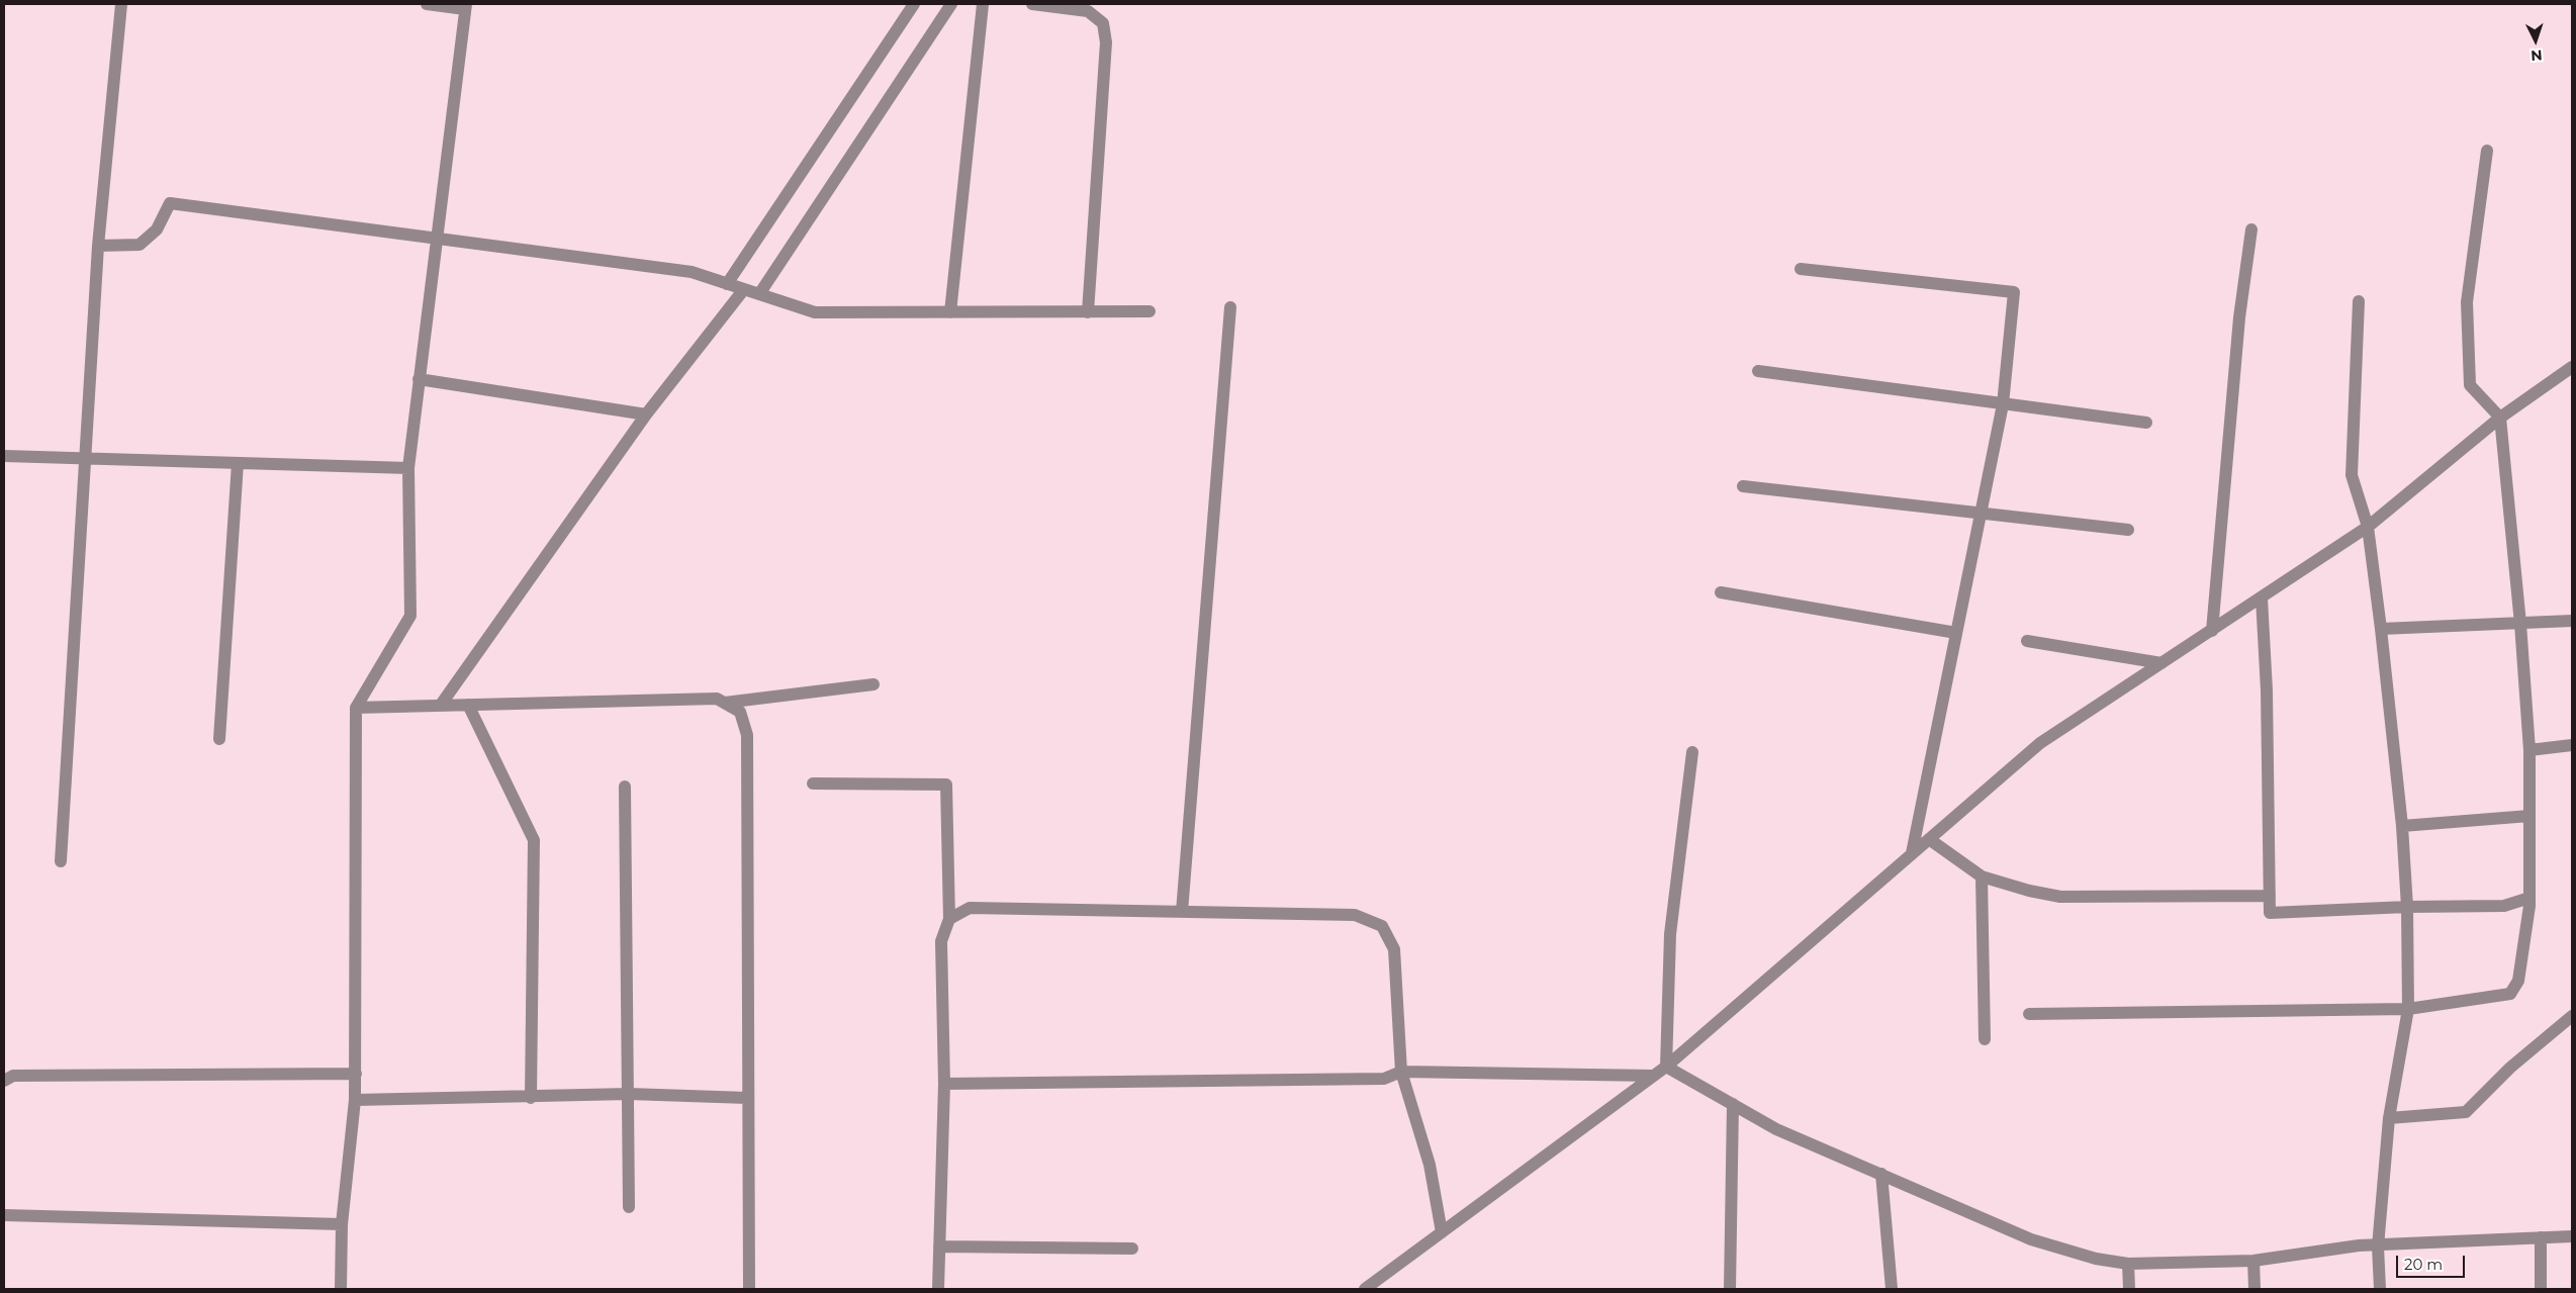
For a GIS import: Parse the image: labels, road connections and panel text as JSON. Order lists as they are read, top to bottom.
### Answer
{
  "scale_bar": "20 m",
  "north": "bottom"
}
